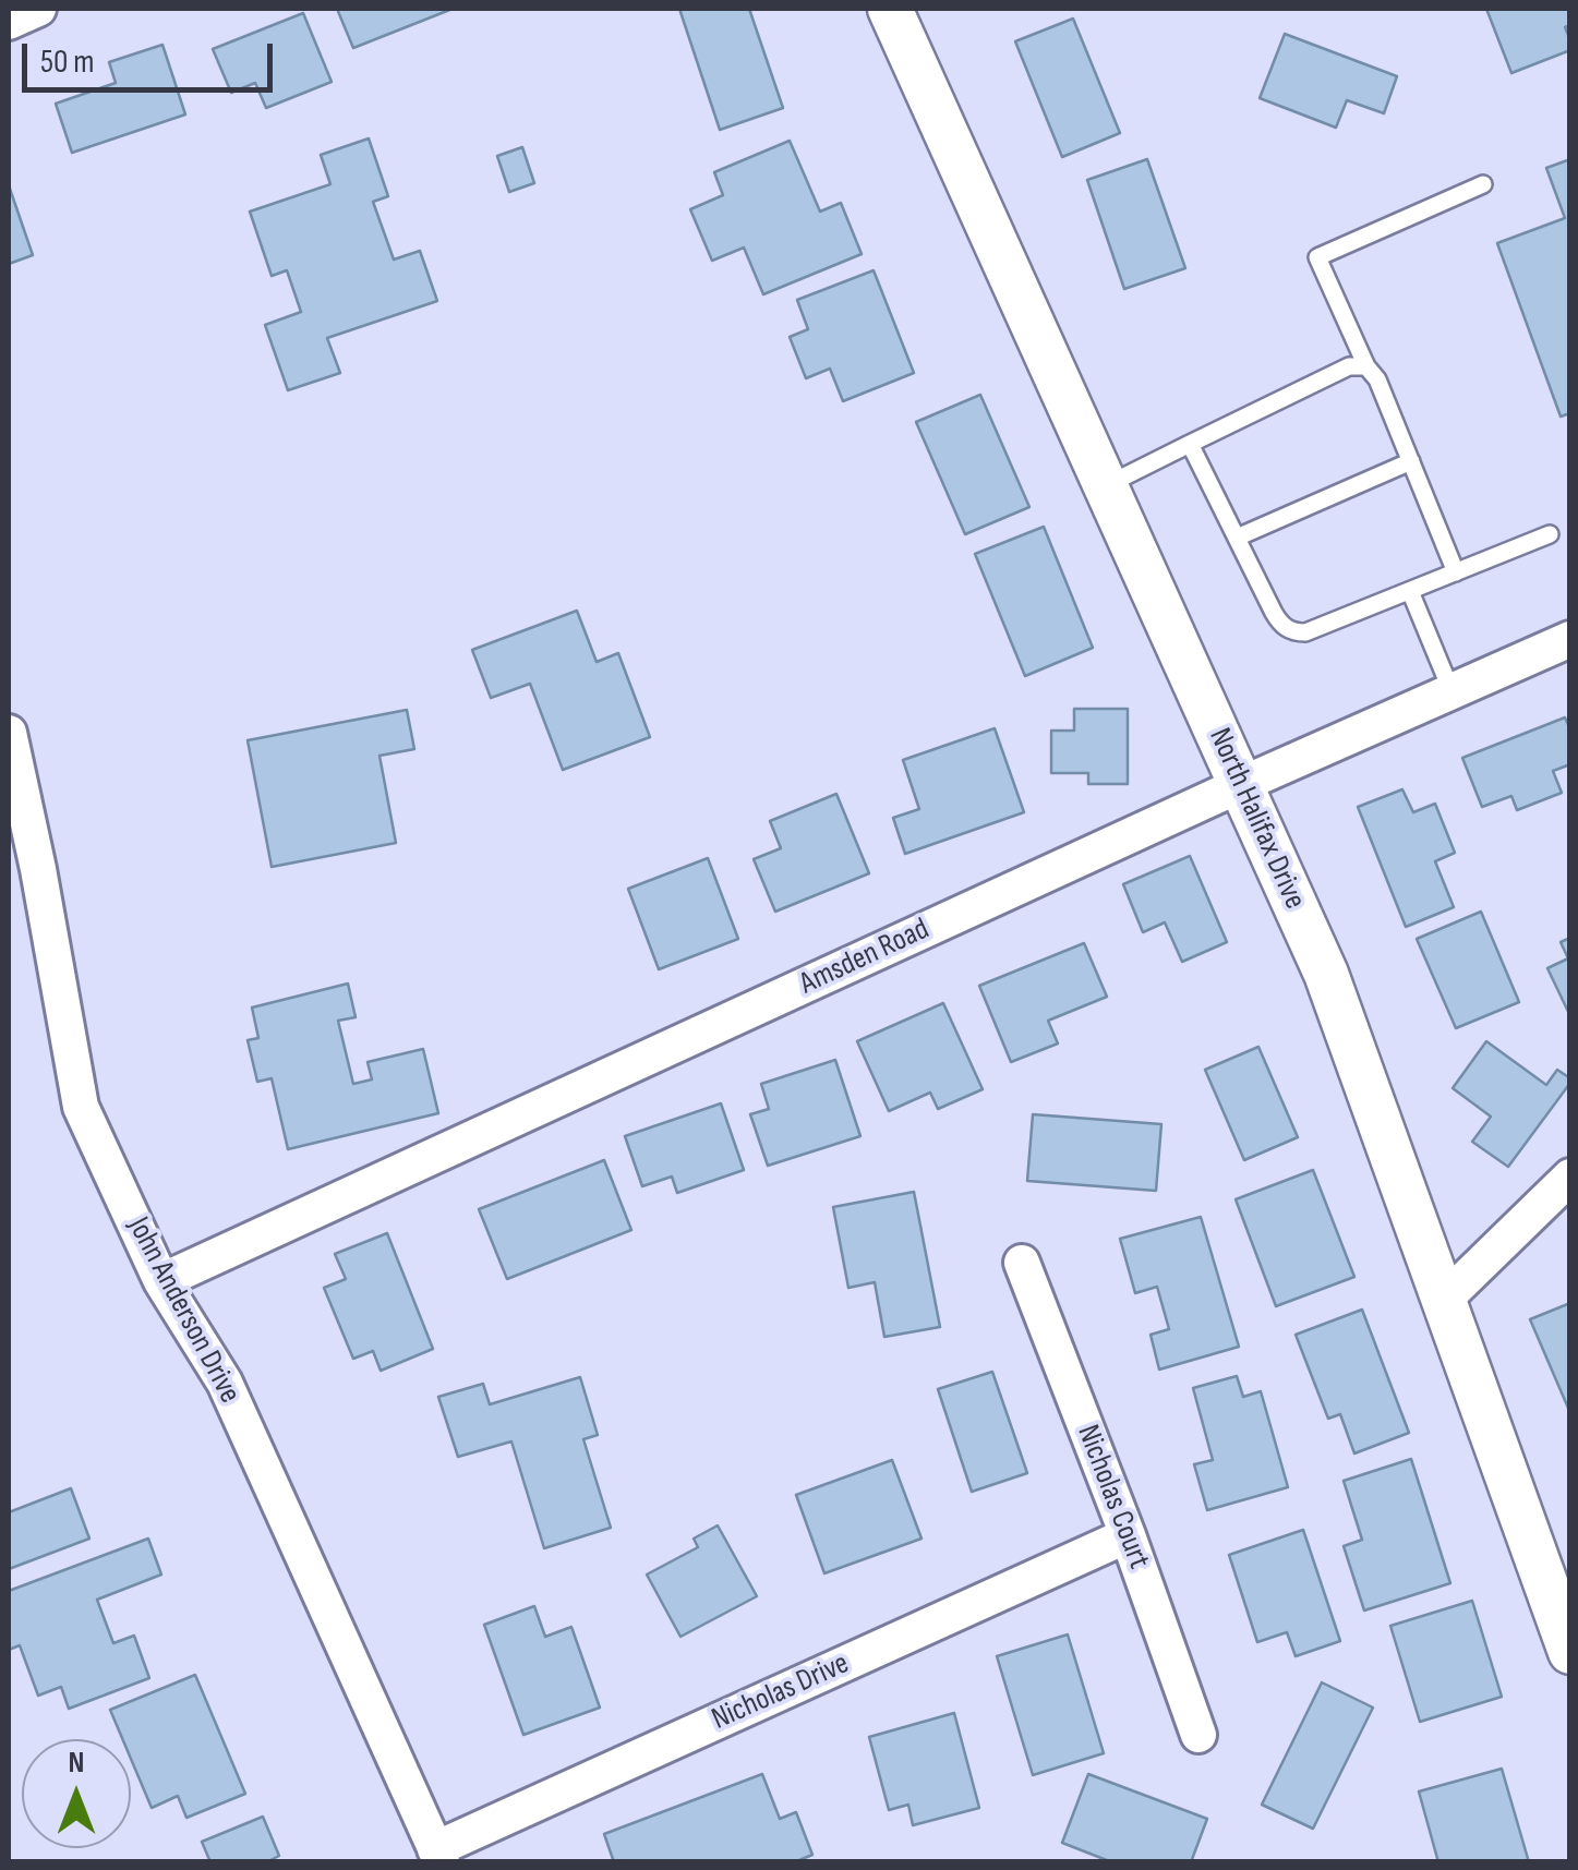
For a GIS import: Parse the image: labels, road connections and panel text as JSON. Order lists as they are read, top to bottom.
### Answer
{
  "streets": {
    "street": [
      "North Halifax Drive",
      "Amsden Road",
      "John Anderson Drive",
      "Nicholas Court",
      "Nicholas Drive"
    ]
  },
  "crossings": [
    ["North Halifax Drive", "Amsden Road"],
    ["Amsden Road", "John Anderson Drive"],
    ["John Anderson Drive", "Nicholas Drive"],
    ["Nicholas Court", "Nicholas Drive"]
  ],
  "scale_bar": "50 m",
  "north": "top"
}
